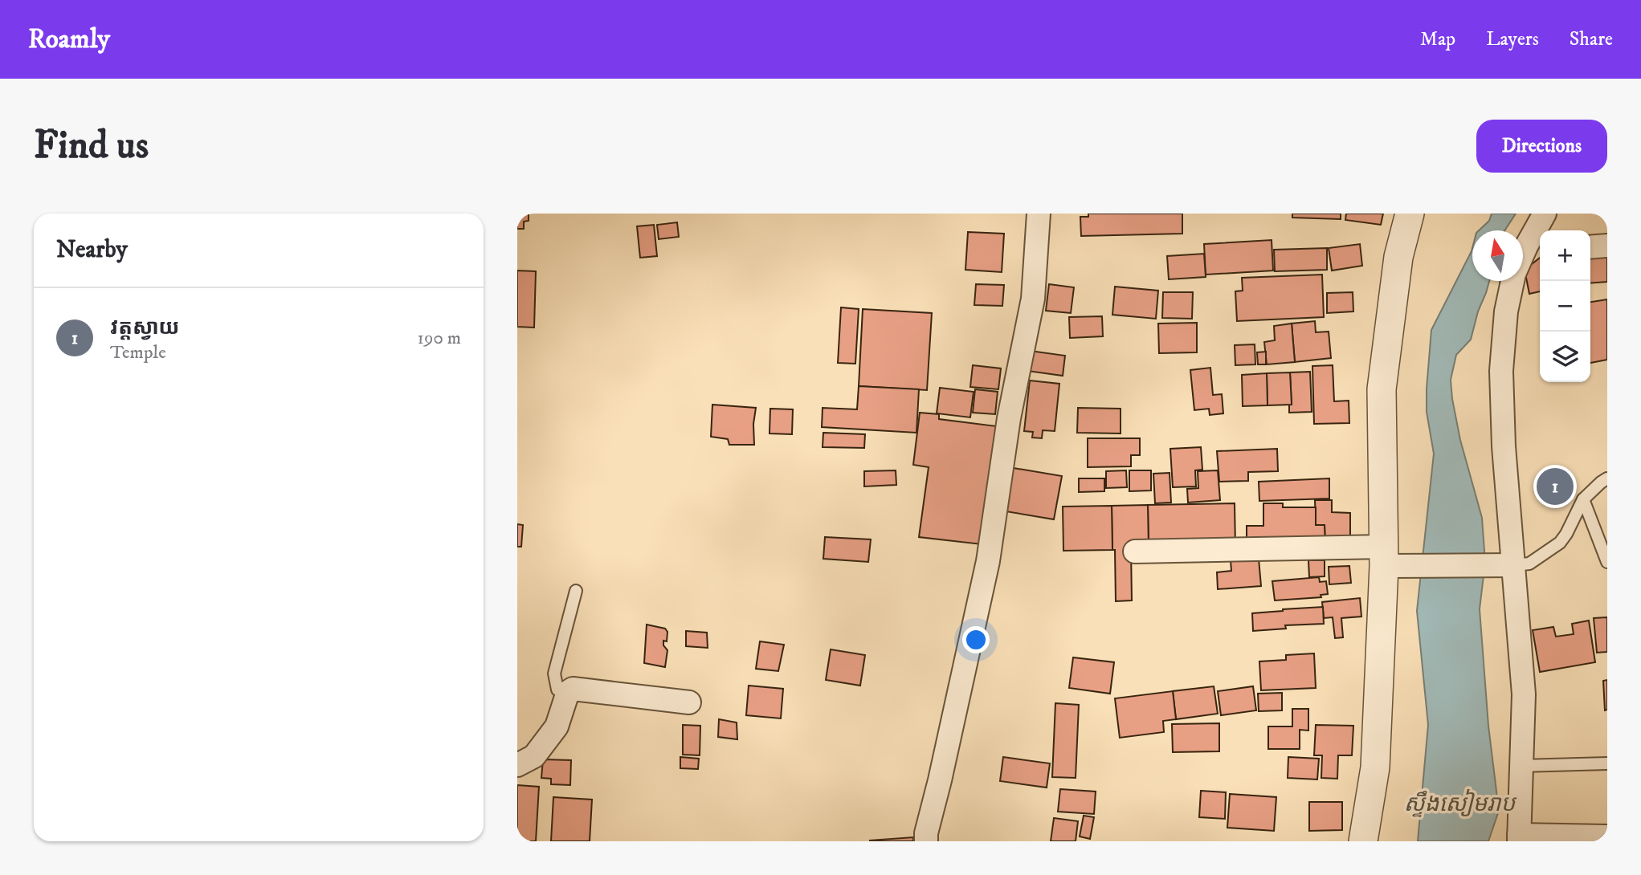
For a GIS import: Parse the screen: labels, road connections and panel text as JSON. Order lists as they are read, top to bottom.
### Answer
{
  "water": ["ស្ទឹងសៀមរាប"],
  "north": "top",
  "page": {
    "header": "Roamly",
    "nav": ["Map", "Layers", "Share"],
    "buttons": "Directions",
    "title": "Find us",
    "heading": "Nearby",
    "map_buttons": ["+", "−"],
    "list": [
      {
        "mark": "1",
        "name": "វត្តស្វាយ",
        "note": "Temple",
        "value": "190 m"
      }
    ],
    "pins": "1"
  }
}
